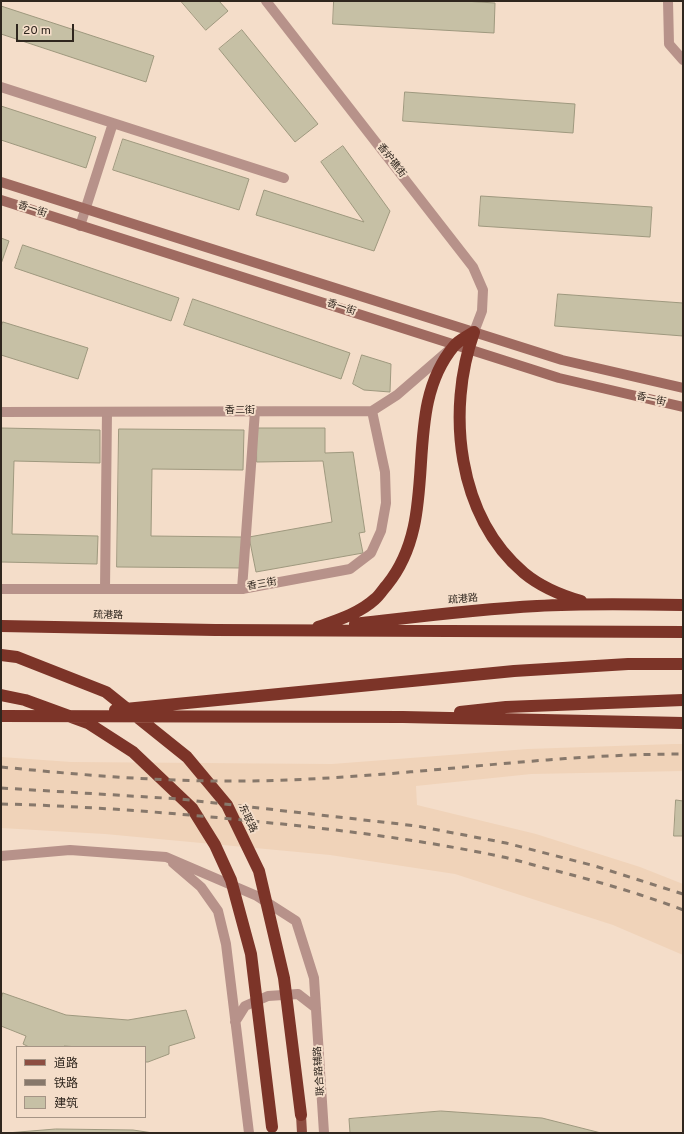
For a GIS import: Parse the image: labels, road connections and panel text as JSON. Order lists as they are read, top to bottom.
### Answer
{
  "streets": {
    "highway": ["疏港路", "东联路"],
    "street": [
      "香炉礁街",
      "香一街",
      "香二街",
      "香三街",
      "联合路辅路"
    ]
  },
  "crossings": [
    ["香炉礁街", "香一街"],
    ["香二街", "香三街"]
  ],
  "legend": ["道路", "铁路", "建筑"],
  "scale_bar": "20 m"
}
